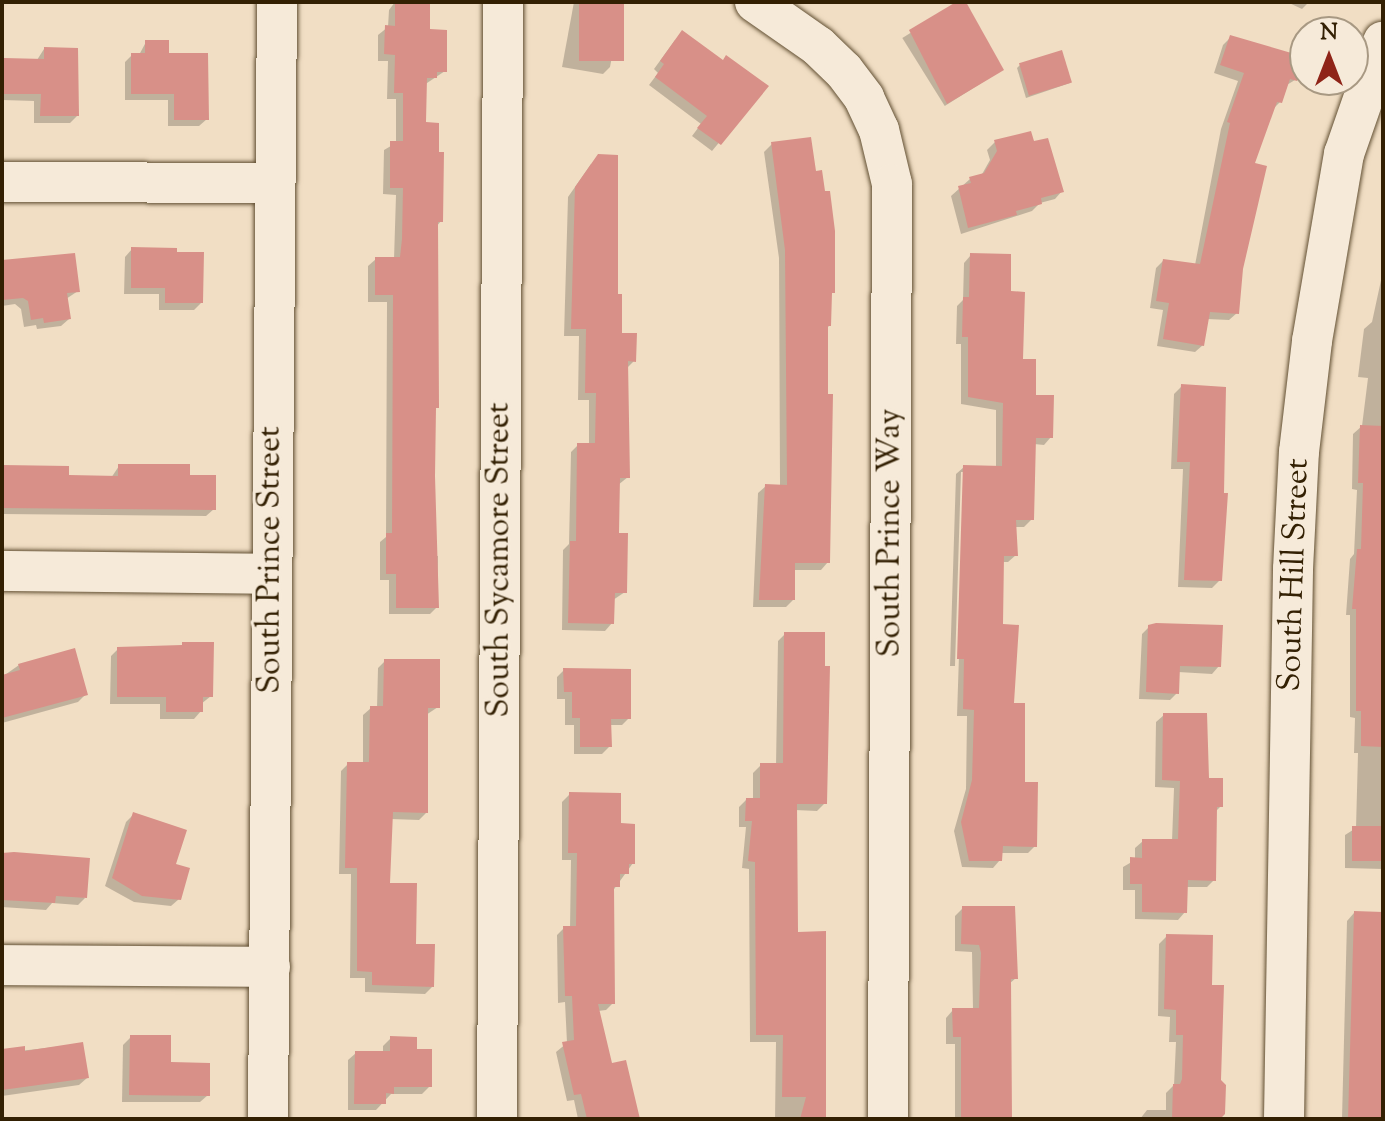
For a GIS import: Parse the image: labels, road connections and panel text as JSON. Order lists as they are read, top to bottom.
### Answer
{
  "streets": {
    "street": [
      "South Prince Way",
      "South Prince Street",
      "South Sycamore Street",
      "South Hill Street"
    ]
  },
  "north": "top"
}
